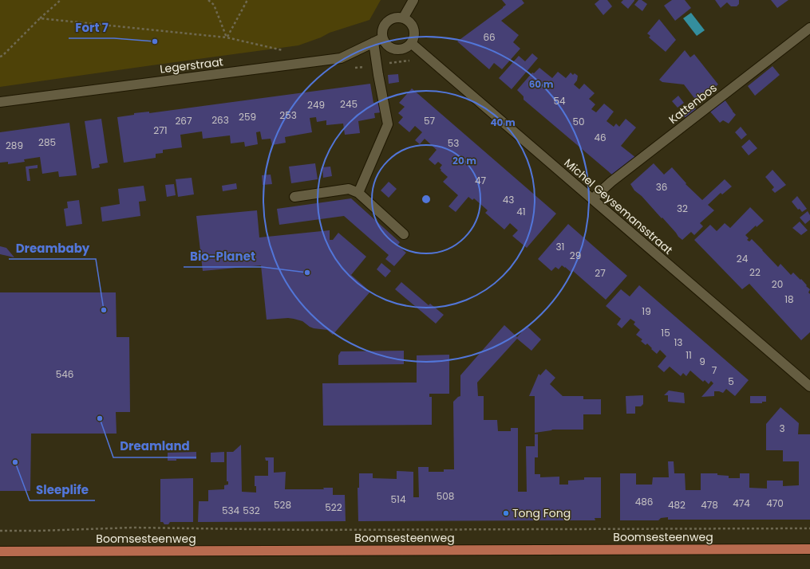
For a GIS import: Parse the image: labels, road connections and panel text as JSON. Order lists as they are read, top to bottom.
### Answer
{
  "streets": {
    "main road": ["Boomsesteenweg"],
    "street": ["Legerstraat", "Kattenbos", "Michel Geysemansstraat"]
  },
  "crossings": [
    ["Legerstraat", "Michel Geysemansstraat"],
    ["Kattenbos", "Michel Geysemansstraat"]
  ],
  "places": [
    "Fort 7",
    "Bio-Planet",
    "Dreambaby",
    "Dreamland",
    "Sleeplife",
    "Tong Fong"
  ],
  "house_numbers": [
    "66",
    "54",
    "245",
    "249",
    "253",
    "259",
    "263",
    "267",
    "57",
    "50",
    "271",
    "46",
    "285",
    "53",
    "289",
    "47",
    "36",
    "43",
    "32",
    "41",
    "31",
    "29",
    "24",
    "22",
    "27",
    "20",
    "18",
    "19",
    "15",
    "13",
    "11",
    "9",
    "7",
    "546",
    "5",
    "3",
    "508",
    "514",
    "486",
    "474",
    "470",
    "528",
    "482",
    "478",
    "522",
    "534",
    "532"
  ],
  "rings": ["60 m", "40 m", "20 m"]
}
